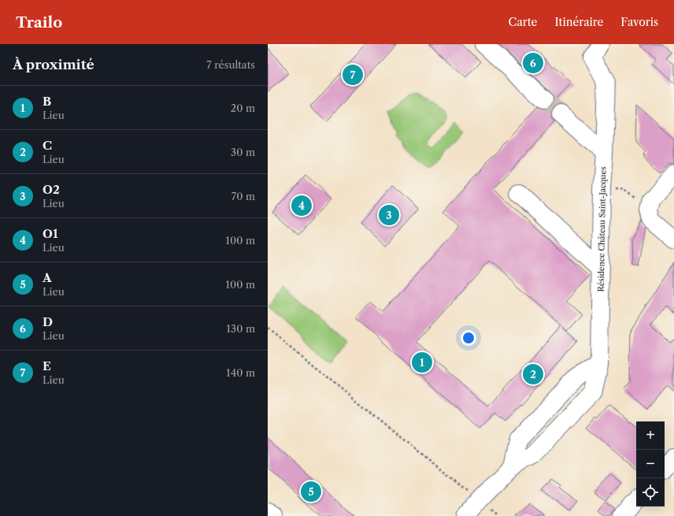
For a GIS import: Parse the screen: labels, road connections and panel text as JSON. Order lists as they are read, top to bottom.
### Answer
{
  "streets": {
    "street": ["Résidence Château Saint-Jacques"]
  },
  "page": {
    "header": "Trailo",
    "nav": ["Carte", "Itinéraire", "Favoris"],
    "heading": ["À proximité", "7 résultats"],
    "pins": [
      "6",
      "7",
      "4",
      "3",
      "1",
      "2",
      "5"
    ],
    "list": [
      {
        "mark": "1",
        "name": "B",
        "note": "Lieu",
        "value": "20 m"
      },
      {
        "mark": "2",
        "name": "C",
        "note": "Lieu",
        "value": "30 m"
      },
      {
        "mark": "3",
        "name": "O2",
        "note": "Lieu",
        "value": "70 m"
      },
      {
        "mark": "4",
        "name": "O1",
        "note": "Lieu",
        "value": "100 m"
      },
      {
        "mark": "5",
        "name": "A",
        "note": "Lieu",
        "value": "100 m"
      },
      {
        "mark": "6",
        "name": "D",
        "note": "Lieu",
        "value": "130 m"
      },
      {
        "mark": "7",
        "name": "E",
        "note": "Lieu",
        "value": "140 m"
      }
    ],
    "map_buttons": ["+", "−"]
  }
}
